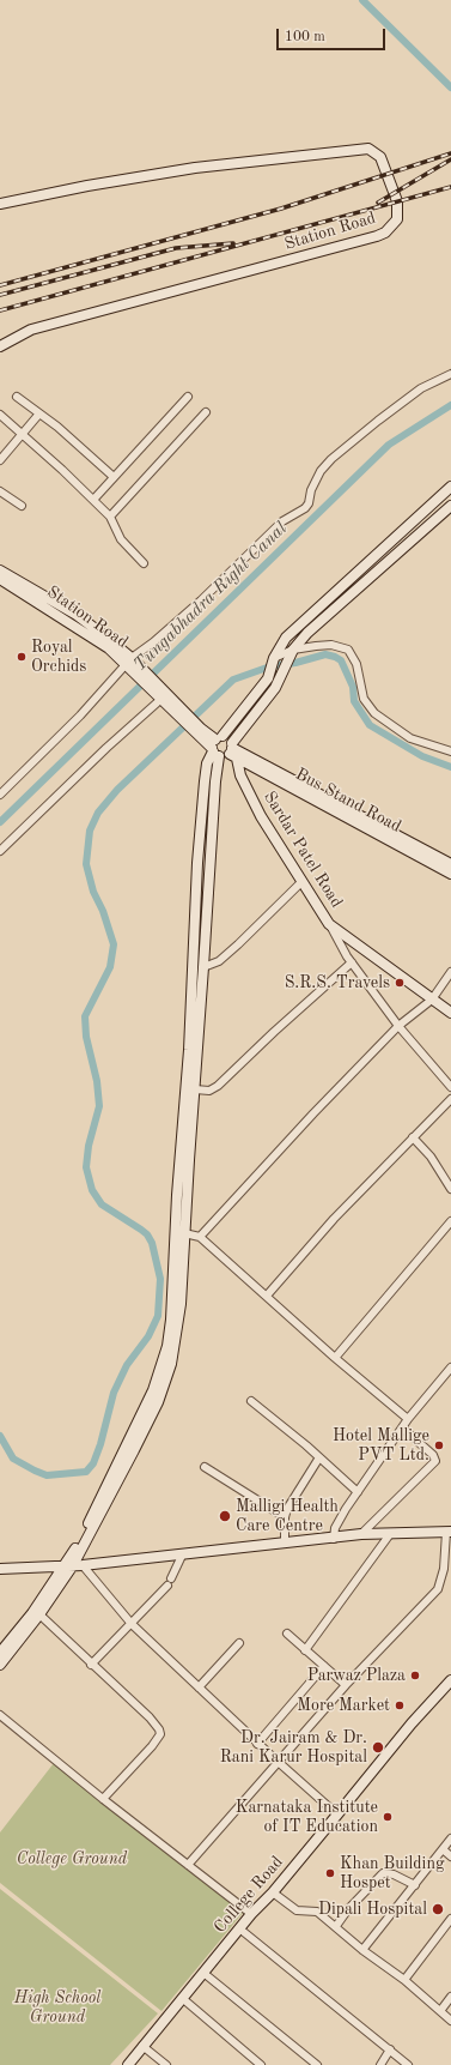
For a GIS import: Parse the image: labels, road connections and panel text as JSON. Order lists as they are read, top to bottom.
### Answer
{
  "streets": {
    "street": [
      "Station Road",
      "Bus Stand Road",
      "Sardar Patel Road",
      "College Road"
    ]
  },
  "crossings": [
    ["Bus Stand Road", "Sardar Patel Road"]
  ],
  "water": ["Tungabhadra Right Canal"],
  "parks": ["College Ground", "High School Ground"],
  "places": [
    "Royal Orchids",
    "S.R.S. Travels",
    "Hotel Mallige PVT Ltd.",
    "Malligi Health Care Centre",
    "Parwaz Plaza",
    "More Market",
    "Dr. Jairam & Dr. Rani Karur Hospital",
    "Karnataka Institute of IT Education",
    "Khan Building Hospet",
    "Dipali Hospital"
  ],
  "scale_bar": "100 m"
}
